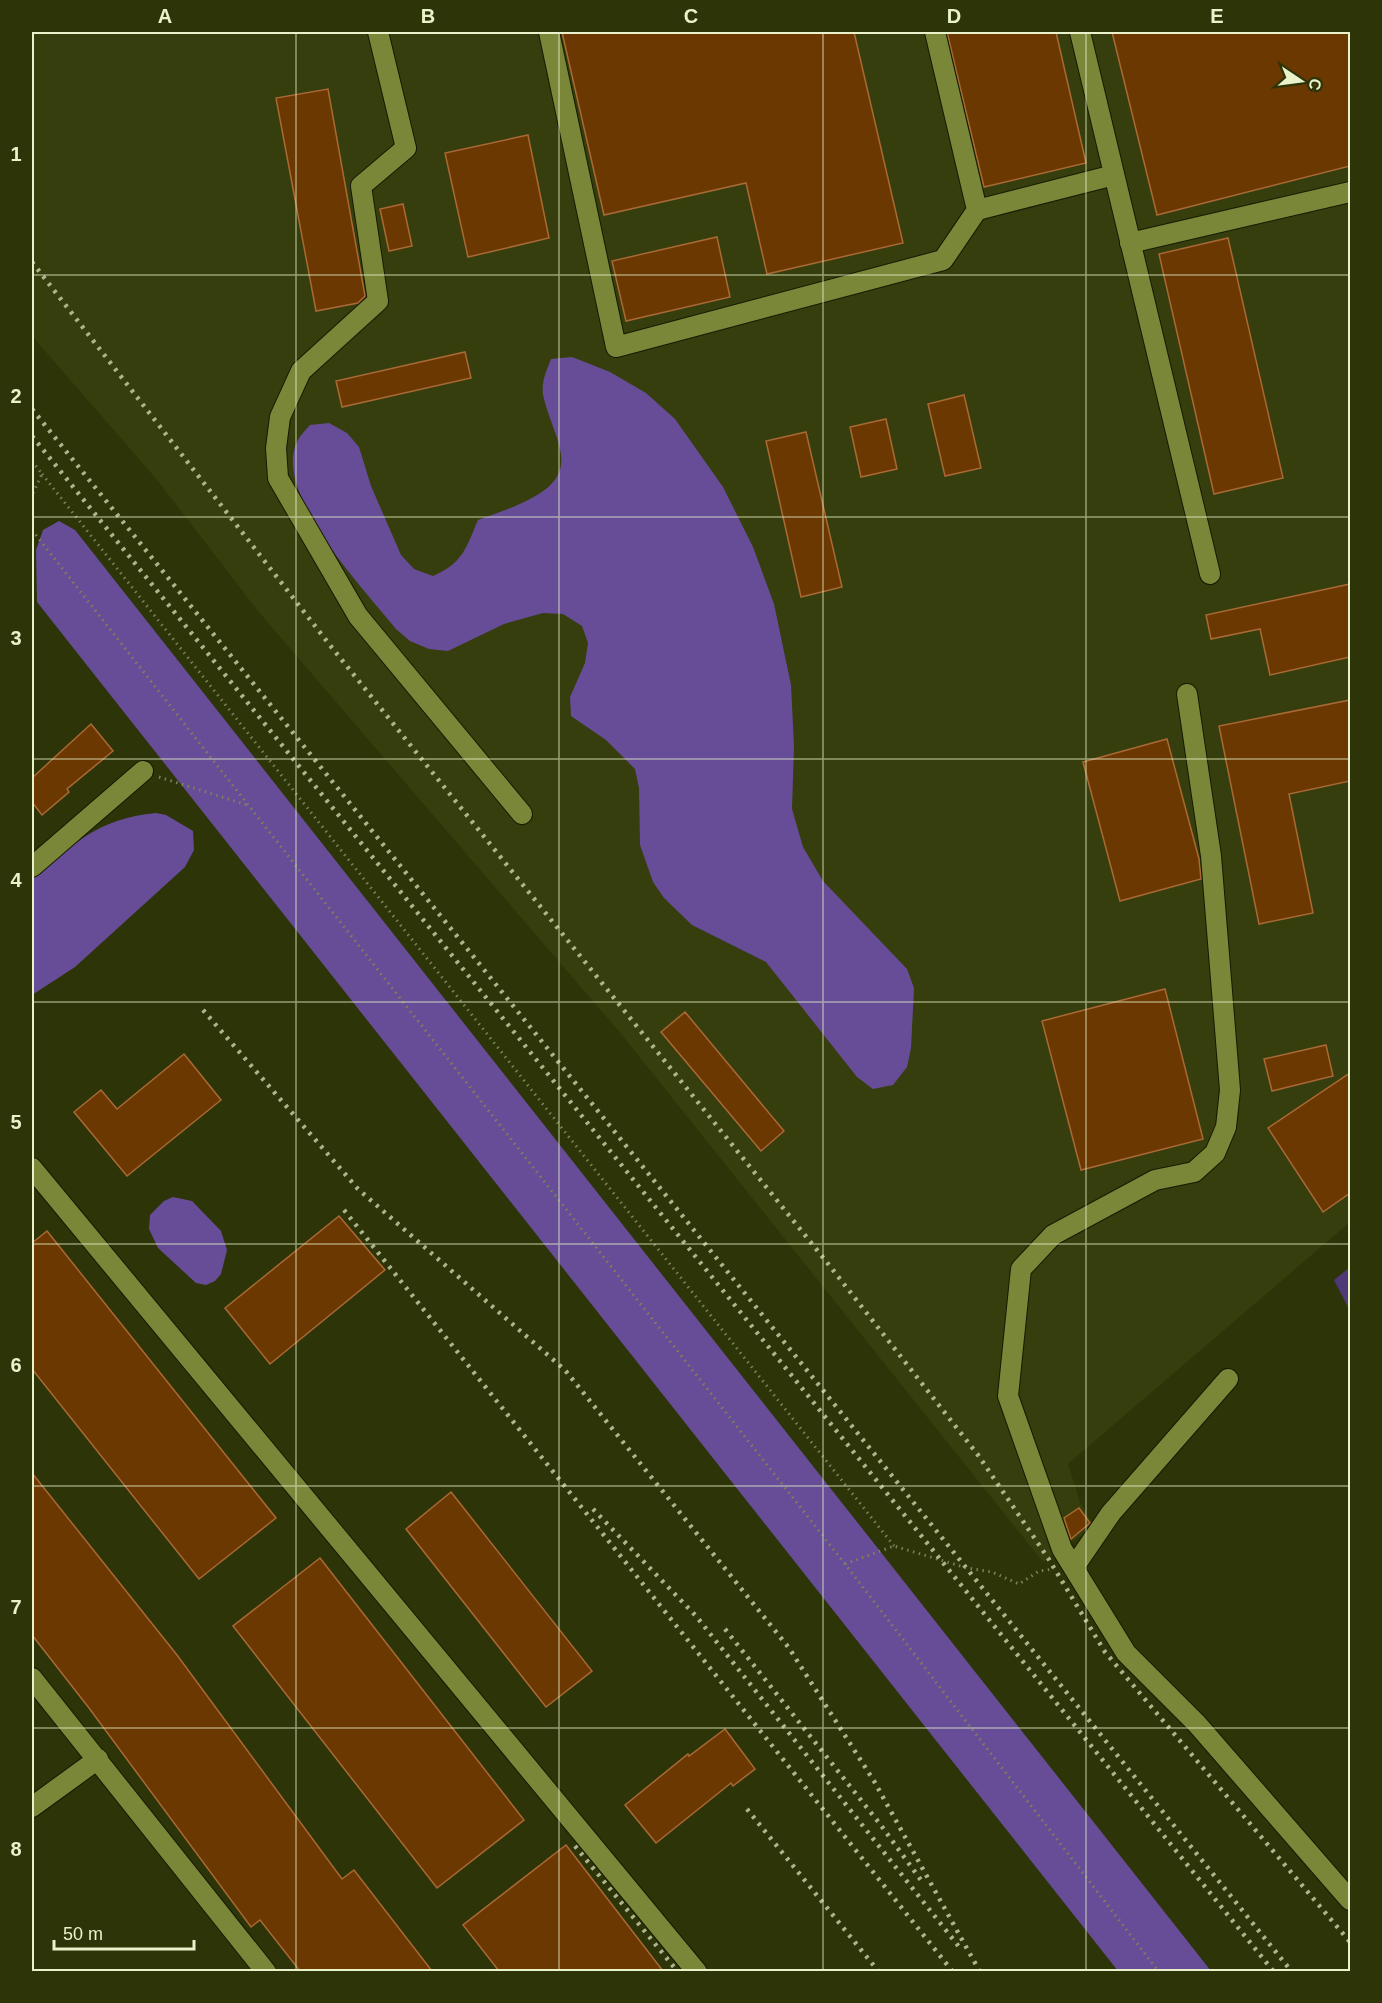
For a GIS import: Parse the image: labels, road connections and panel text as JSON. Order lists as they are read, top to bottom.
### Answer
{
  "scale_bar": "50 m",
  "north": "right",
  "grid": {
    "columns": [
      "A",
      "B",
      "C",
      "D",
      "E"
    ],
    "rows": [
      "1",
      "2",
      "3",
      "4",
      "5",
      "6",
      "7",
      "8"
    ]
  }
}
